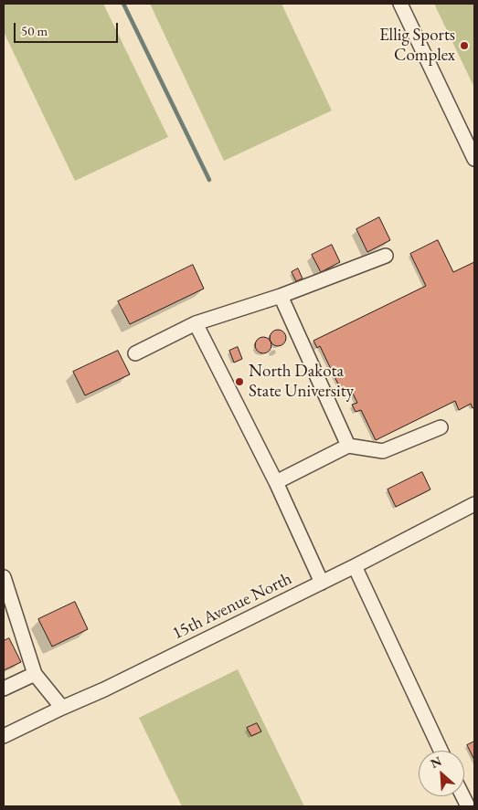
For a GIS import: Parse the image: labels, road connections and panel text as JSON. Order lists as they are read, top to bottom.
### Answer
{
  "streets": {
    "street": ["15th Avenue North"]
  },
  "places": ["Ellig Sports Complex", "North Dakota State University"],
  "scale_bar": "50 m",
  "north": "top left"
}
